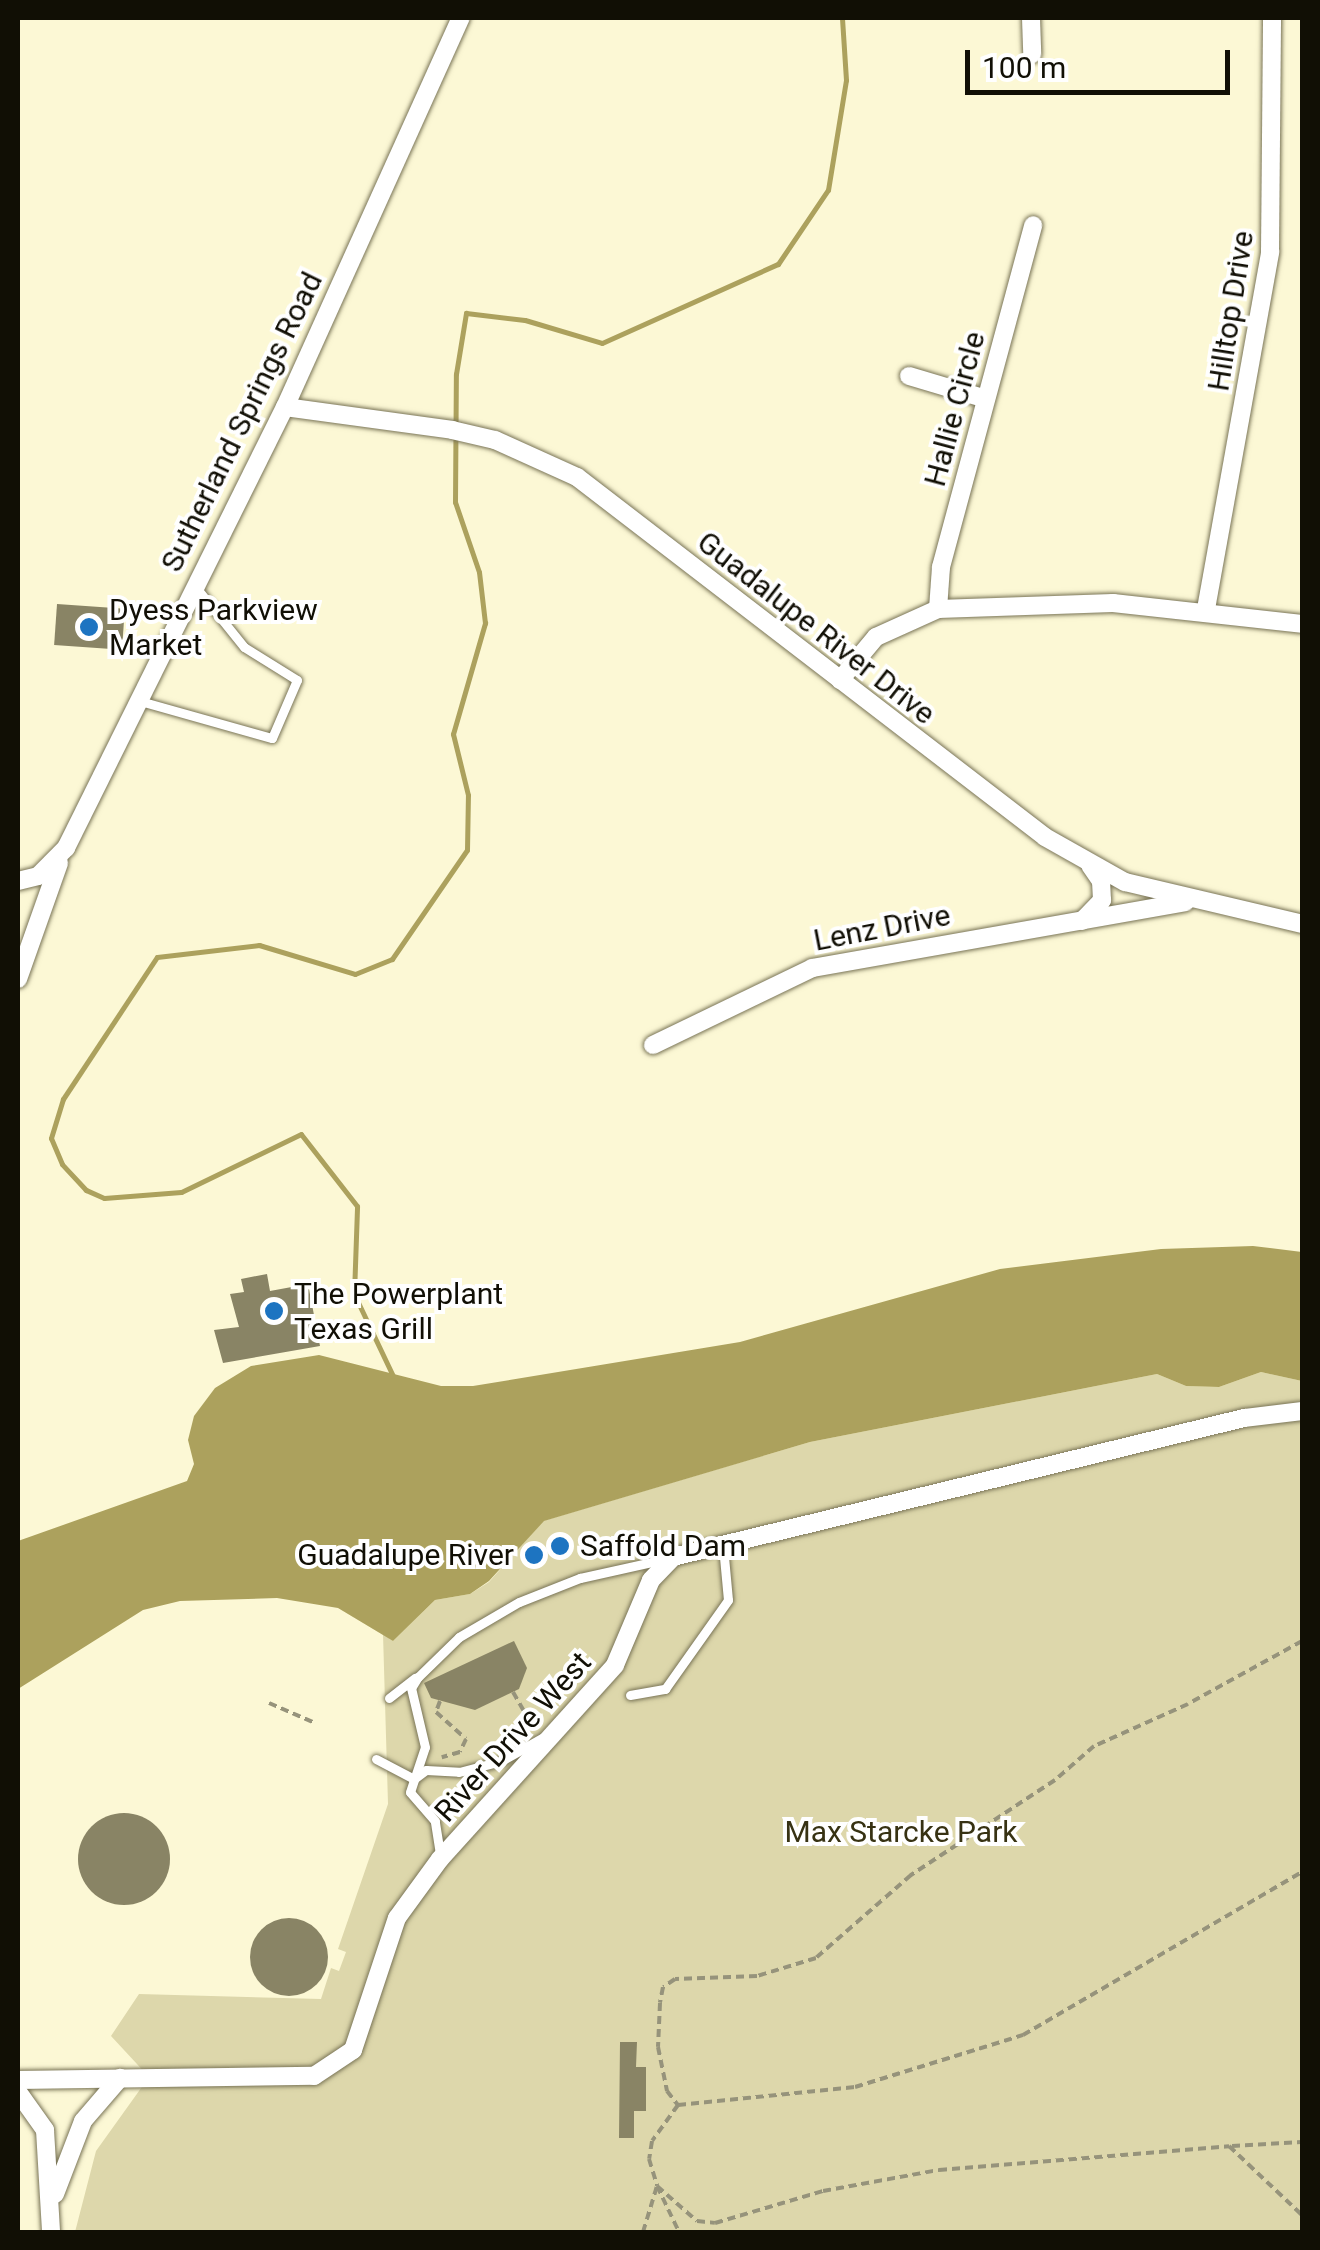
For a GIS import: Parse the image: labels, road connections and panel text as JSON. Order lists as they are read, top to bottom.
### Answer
{
  "streets": {
    "street": [
      "Hilltop Drive",
      "Hallie Circle",
      "Sutherland Springs Road",
      "Guadalupe River Drive",
      "Lenz Drive",
      "River Drive West"
    ]
  },
  "crossings": [
    ["Sutherland Springs Road", "Guadalupe River Drive"],
    ["Guadalupe River Drive", "Lenz Drive"]
  ],
  "parks": ["Max Starcke Park"],
  "places": [
    "Dyess Parkview Market",
    "The Powerplant Texas Grill",
    "Saffold Dam",
    "Guadalupe River"
  ],
  "scale_bar": "100 m"
}
